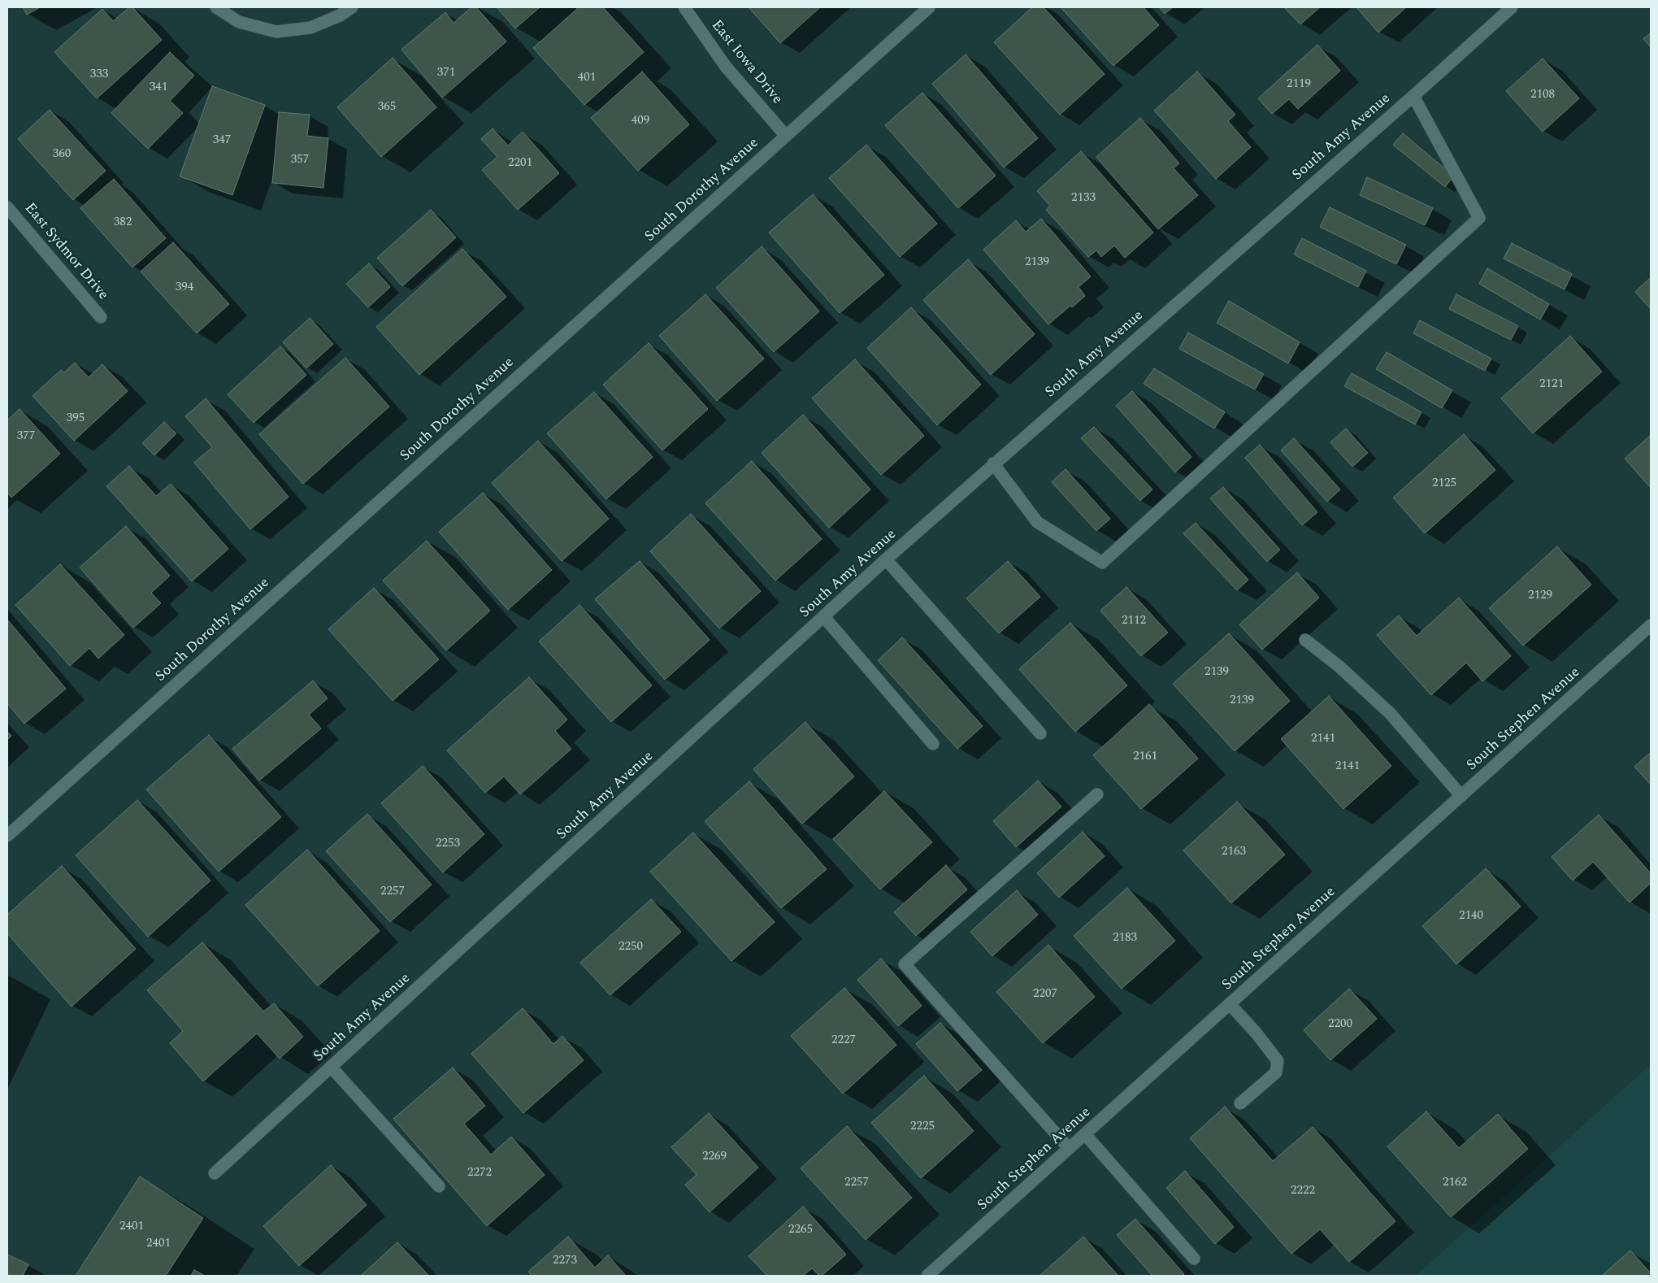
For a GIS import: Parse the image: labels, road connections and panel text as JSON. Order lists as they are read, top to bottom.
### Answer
{
  "streets": {
    "street": [
      "East Iowa Drive",
      "South Amy Avenue",
      "South Dorothy Avenue",
      "East Sydmor Drive",
      "South Stephen Avenue"
    ]
  },
  "crossings": [
    ["East Iowa Drive", "South Dorothy Avenue"]
  ],
  "house_numbers": [
    "371",
    "333",
    "401",
    "2119",
    "341",
    "2108",
    "365",
    "409",
    "347",
    "360",
    "357",
    "2201",
    "2133",
    "382",
    "2139",
    "394",
    "2121",
    "395",
    "377",
    "2125",
    "2129",
    "2112",
    "2139",
    "2139",
    "2141",
    "2161",
    "2141",
    "2253",
    "2163",
    "2257",
    "2140",
    "2183",
    "2250",
    "2207",
    "2200",
    "2227",
    "2225",
    "2269",
    "2272",
    "2257",
    "2162",
    "2222",
    "2401",
    "2265",
    "2401",
    "2273"
  ]
}
